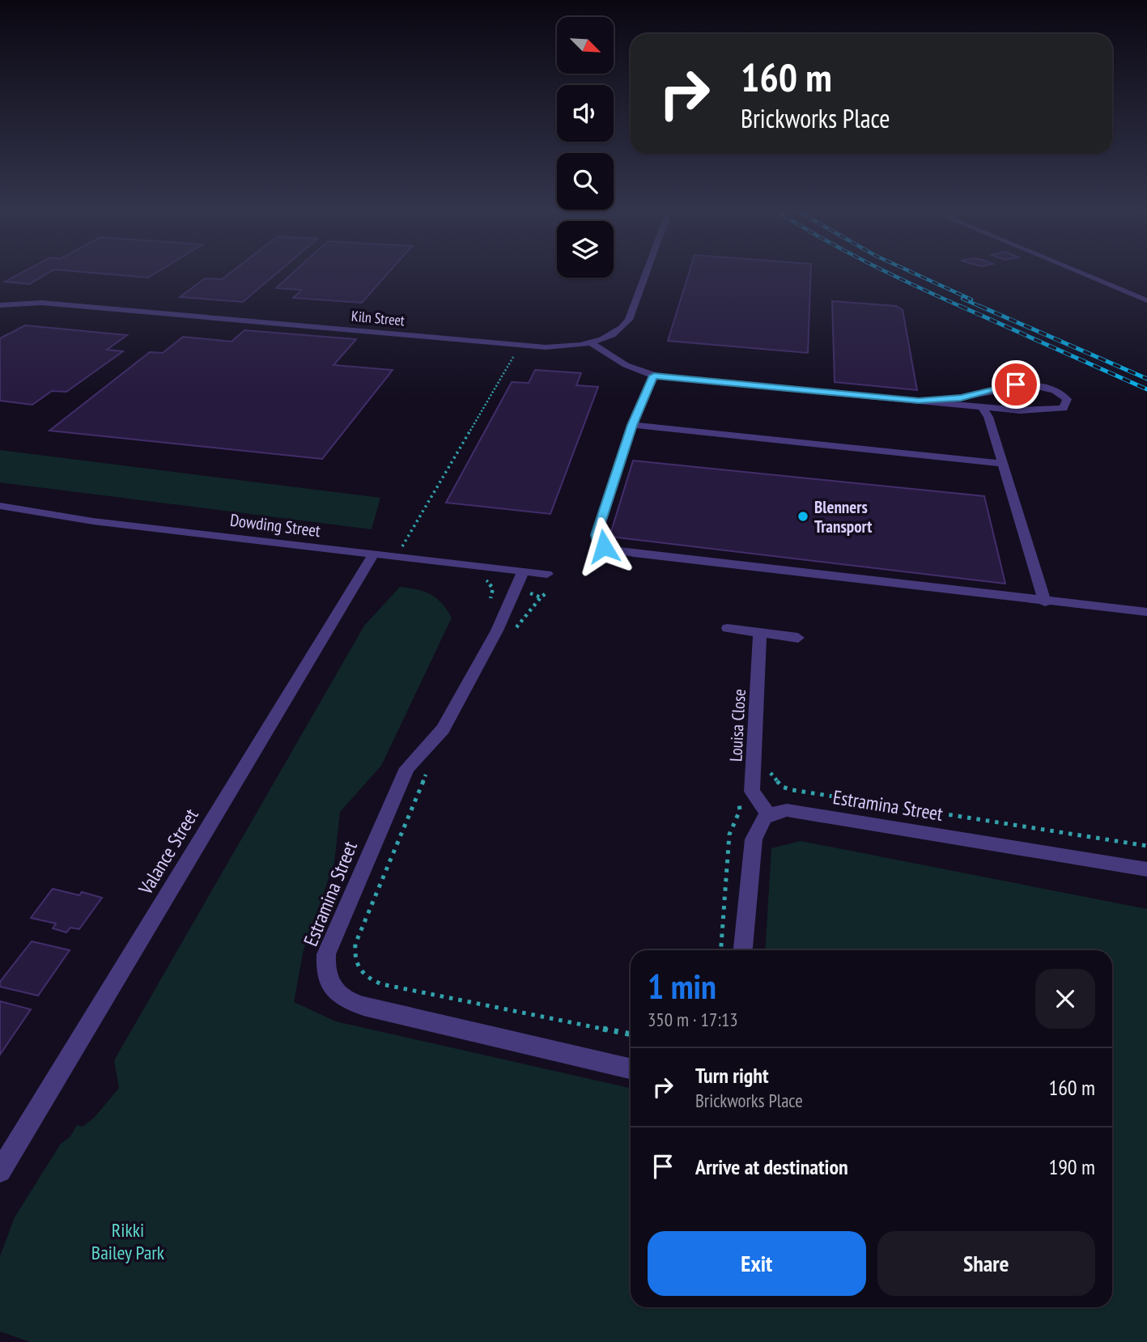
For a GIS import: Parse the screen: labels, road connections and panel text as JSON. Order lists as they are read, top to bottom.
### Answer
{
  "streets": {
    "street": [
      "Kiln Street",
      "Dowding Street",
      "Louisa Close",
      "Estramina Street",
      "Valance Street"
    ]
  },
  "crossings": [
    ["Dowding Street", "Estramina Street"],
    ["Dowding Street", "Valance Street"],
    ["Louisa Close", "Estramina Street"]
  ],
  "parks": ["Rikki Bailey Park"],
  "places": ["Blenners Transport"],
  "north": "bottom right",
  "page": {
    "turn": ["160 m", "Brickworks Place"],
    "heading": ["1 min", "350 m · 17:13"],
    "list": [
      {
        "name": "Turn right",
        "note": "Brickworks Place",
        "value": "160 m"
      },
      {
        "name": "Arrive at destination",
        "value": "190 m"
      }
    ],
    "buttons": ["Exit", "Share"]
  }
}
